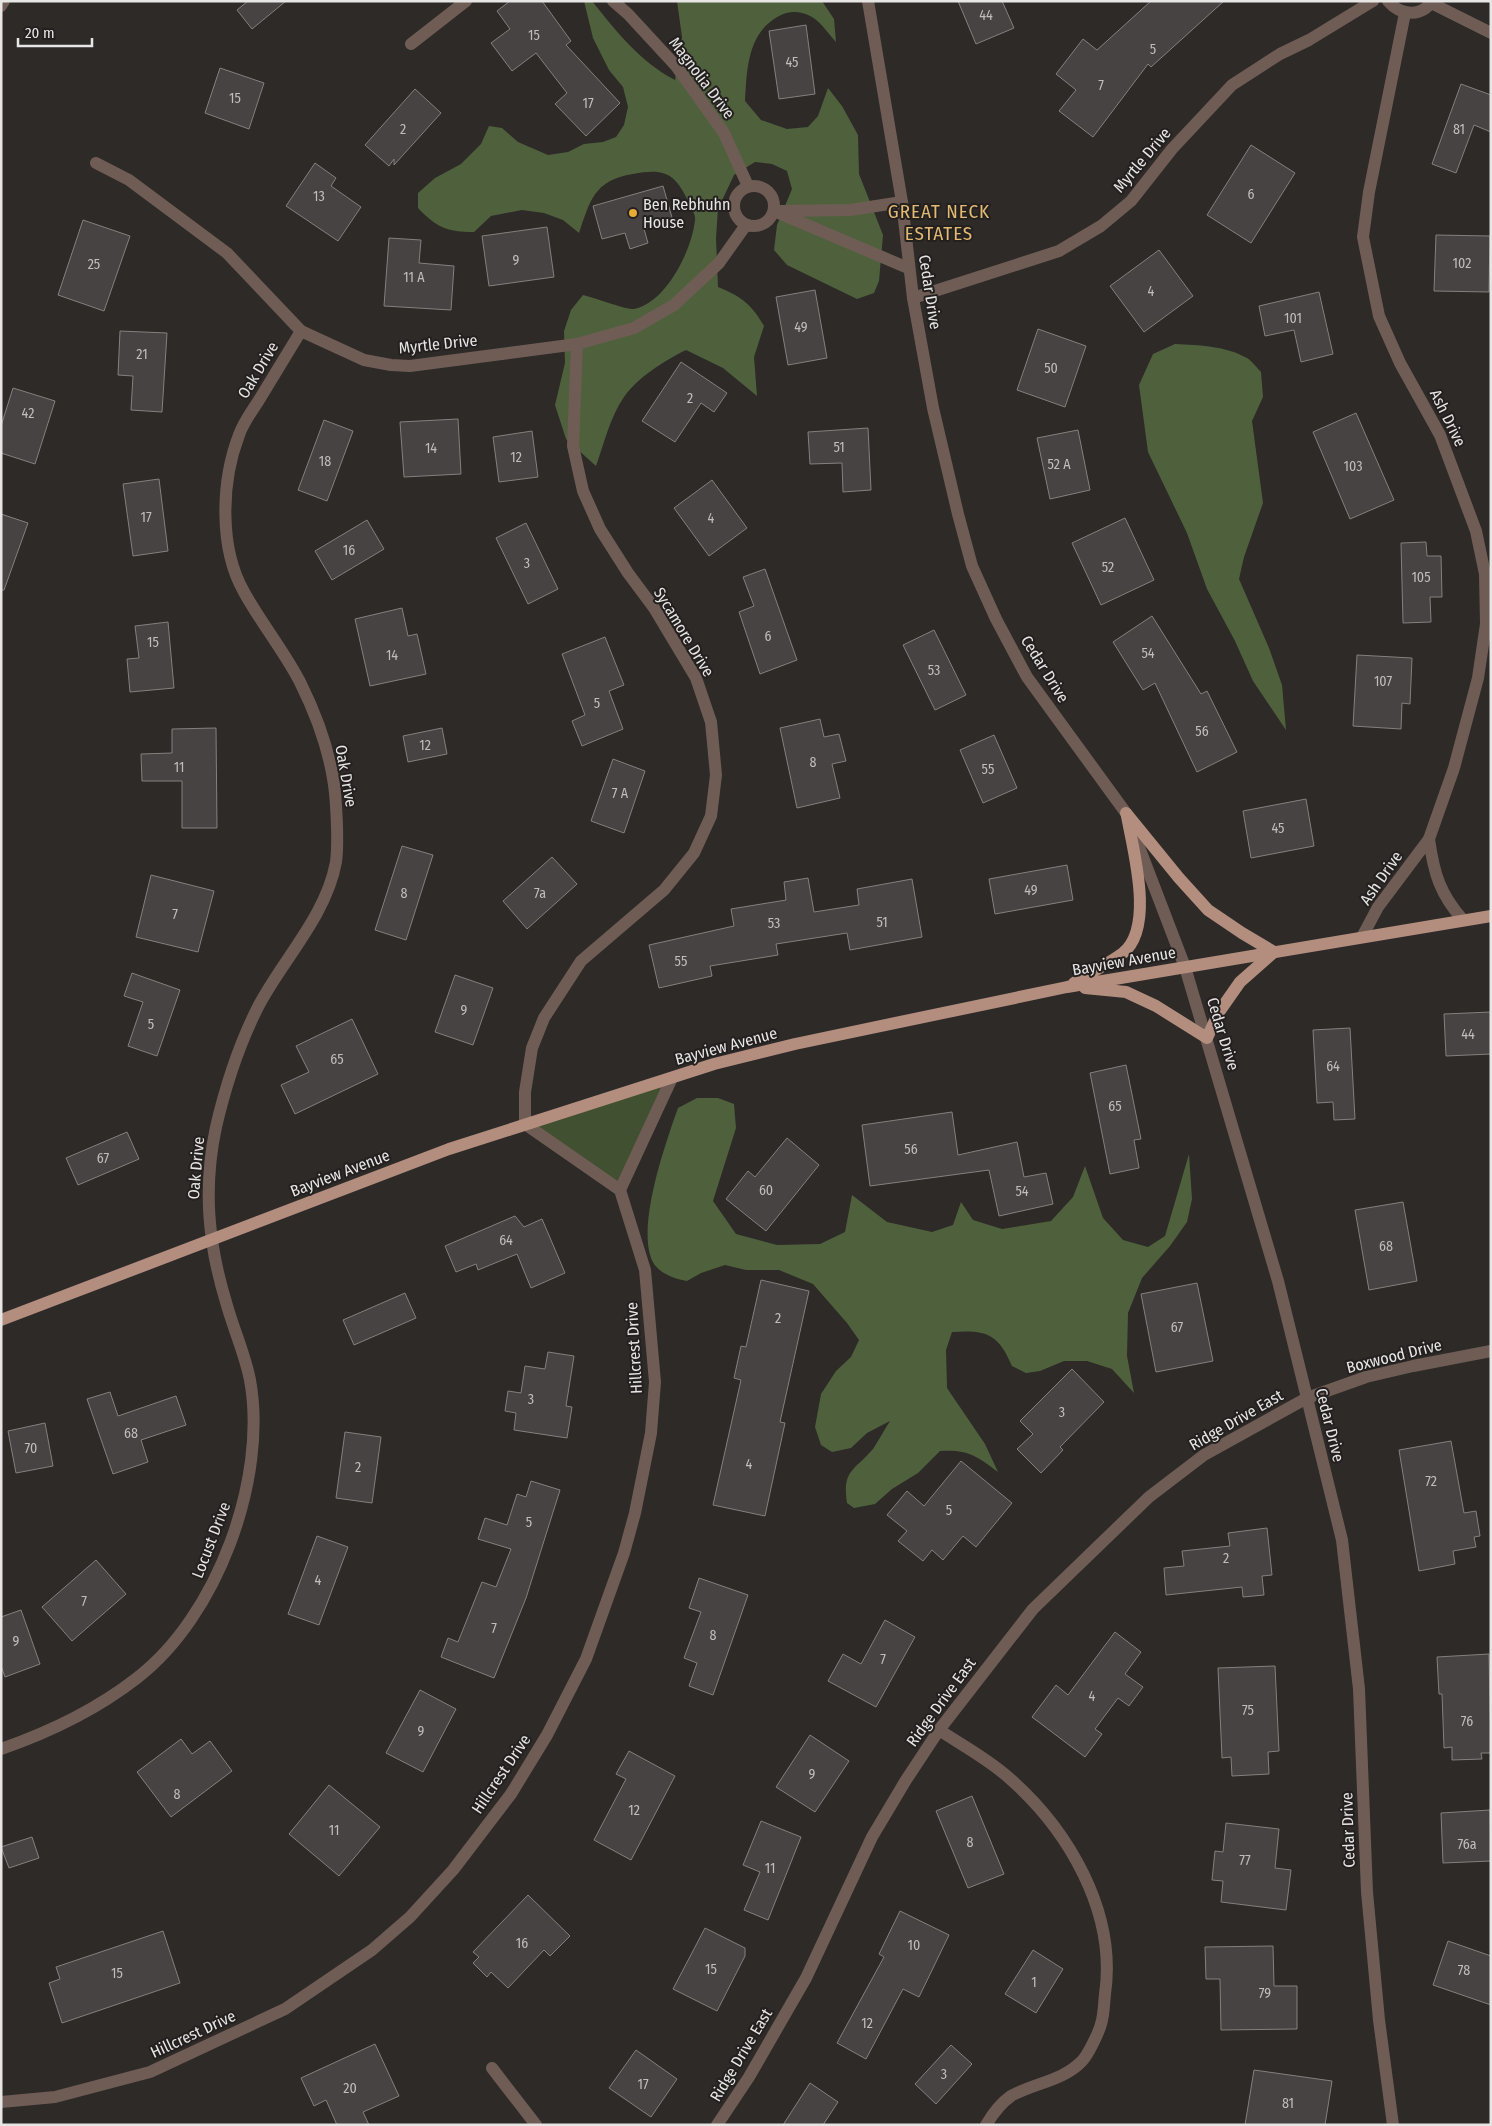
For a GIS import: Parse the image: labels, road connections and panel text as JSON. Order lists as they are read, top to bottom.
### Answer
{
  "streets": {
    "main road": ["Bayview Avenue"],
    "street": [
      "Magnolia Drive",
      "Myrtle Drive",
      "Cedar Drive",
      "Oak Drive",
      "Ash Drive",
      "Sycamore Drive",
      "Hillcrest Drive",
      "Boxwood Drive",
      "Ridge Drive East",
      "Locust Drive"
    ]
  },
  "crossings": [
    ["Magnolia Drive", "Myrtle Drive"],
    ["Myrtle Drive", "Cedar Drive"],
    ["Myrtle Drive", "Oak Drive"],
    ["Myrtle Drive", "Sycamore Drive"],
    ["Cedar Drive", "Bayview Avenue"],
    ["Cedar Drive", "Boxwood Drive"],
    ["Cedar Drive", "Ridge Drive East"],
    ["Oak Drive", "Bayview Avenue"],
    ["Oak Drive", "Locust Drive"],
    ["Ash Drive", "Bayview Avenue"],
    ["Sycamore Drive", "Bayview Avenue"],
    ["Bayview Avenue", "Locust Drive"],
    ["Boxwood Drive", "Ridge Drive East"]
  ],
  "districts": ["GREAT NECK ESTATES"],
  "places": ["Ben Rebhuhn House"],
  "house_numbers": [
    "44",
    "15",
    "5",
    "45",
    "7",
    "15",
    "17",
    "2",
    "81",
    "6",
    "13",
    "9",
    "102",
    "25",
    "11 A",
    "4",
    "101",
    "49",
    "21",
    "50",
    "2",
    "42",
    "51",
    "14",
    "12",
    "18",
    "52 A",
    "103",
    "17",
    "4",
    "16",
    "3",
    "52",
    "105",
    "6",
    "15",
    "54",
    "14",
    "53",
    "107",
    "5",
    "56",
    "12",
    "8",
    "11",
    "55",
    "7 A",
    "45",
    "49",
    "8",
    "7a",
    "7",
    "51",
    "53",
    "55",
    "9",
    "5",
    "44",
    "65",
    "64",
    "65",
    "56",
    "67",
    "60",
    "54",
    "64",
    "68",
    "2",
    "67",
    "3",
    "3",
    "68",
    "70",
    "4",
    "2",
    "72",
    "5",
    "5",
    "2",
    "4",
    "7",
    "7",
    "8",
    "9",
    "7",
    "4",
    "75",
    "76",
    "9",
    "9",
    "8",
    "12",
    "11",
    "8",
    "76a",
    "77",
    "11",
    "16",
    "10",
    "15",
    "78",
    "15",
    "1",
    "79",
    "12",
    "3",
    "17",
    "20",
    "81"
  ],
  "scale_bar": "20 m"
}
